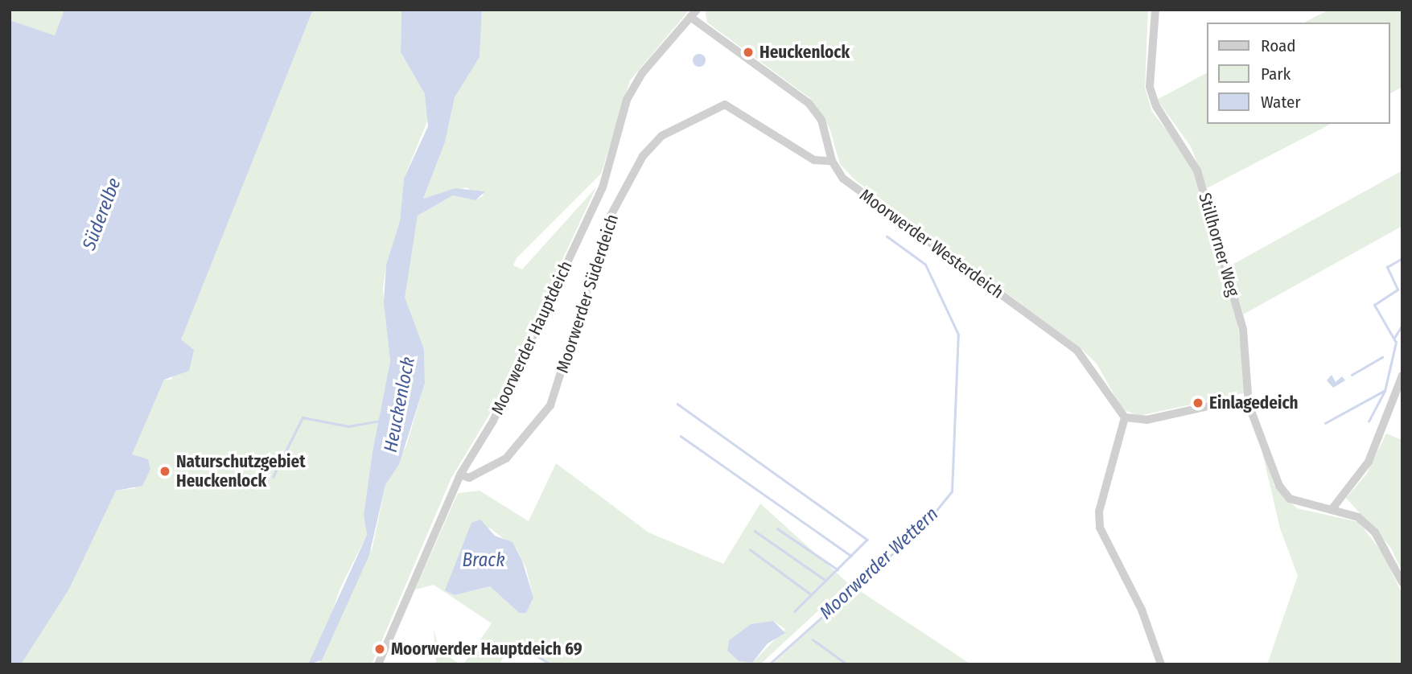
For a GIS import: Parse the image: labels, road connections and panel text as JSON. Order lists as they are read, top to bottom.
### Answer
{
  "streets": {
    "street": [
      "Moorwerder Westerdeich",
      "Stillhorner Weg",
      "Moorwerder Süderdeich",
      "Moorwerder Hauptdeich"
    ]
  },
  "crossings": [
    ["Moorwerder Westerdeich", "Moorwerder Süderdeich"],
    ["Moorwerder Süderdeich", "Moorwerder Hauptdeich"]
  ],
  "water": [
    "Süderelbe",
    "Heuckenlock",
    "Brack",
    "Moorwerder Wettern"
  ],
  "places": [
    "Heuckenlock",
    "Einlagedeich",
    "Naturschutzgebiet Heuckenlock",
    "Moorwerder Hauptdeich 69"
  ],
  "legend": ["Road", "Park", "Water"]
}
